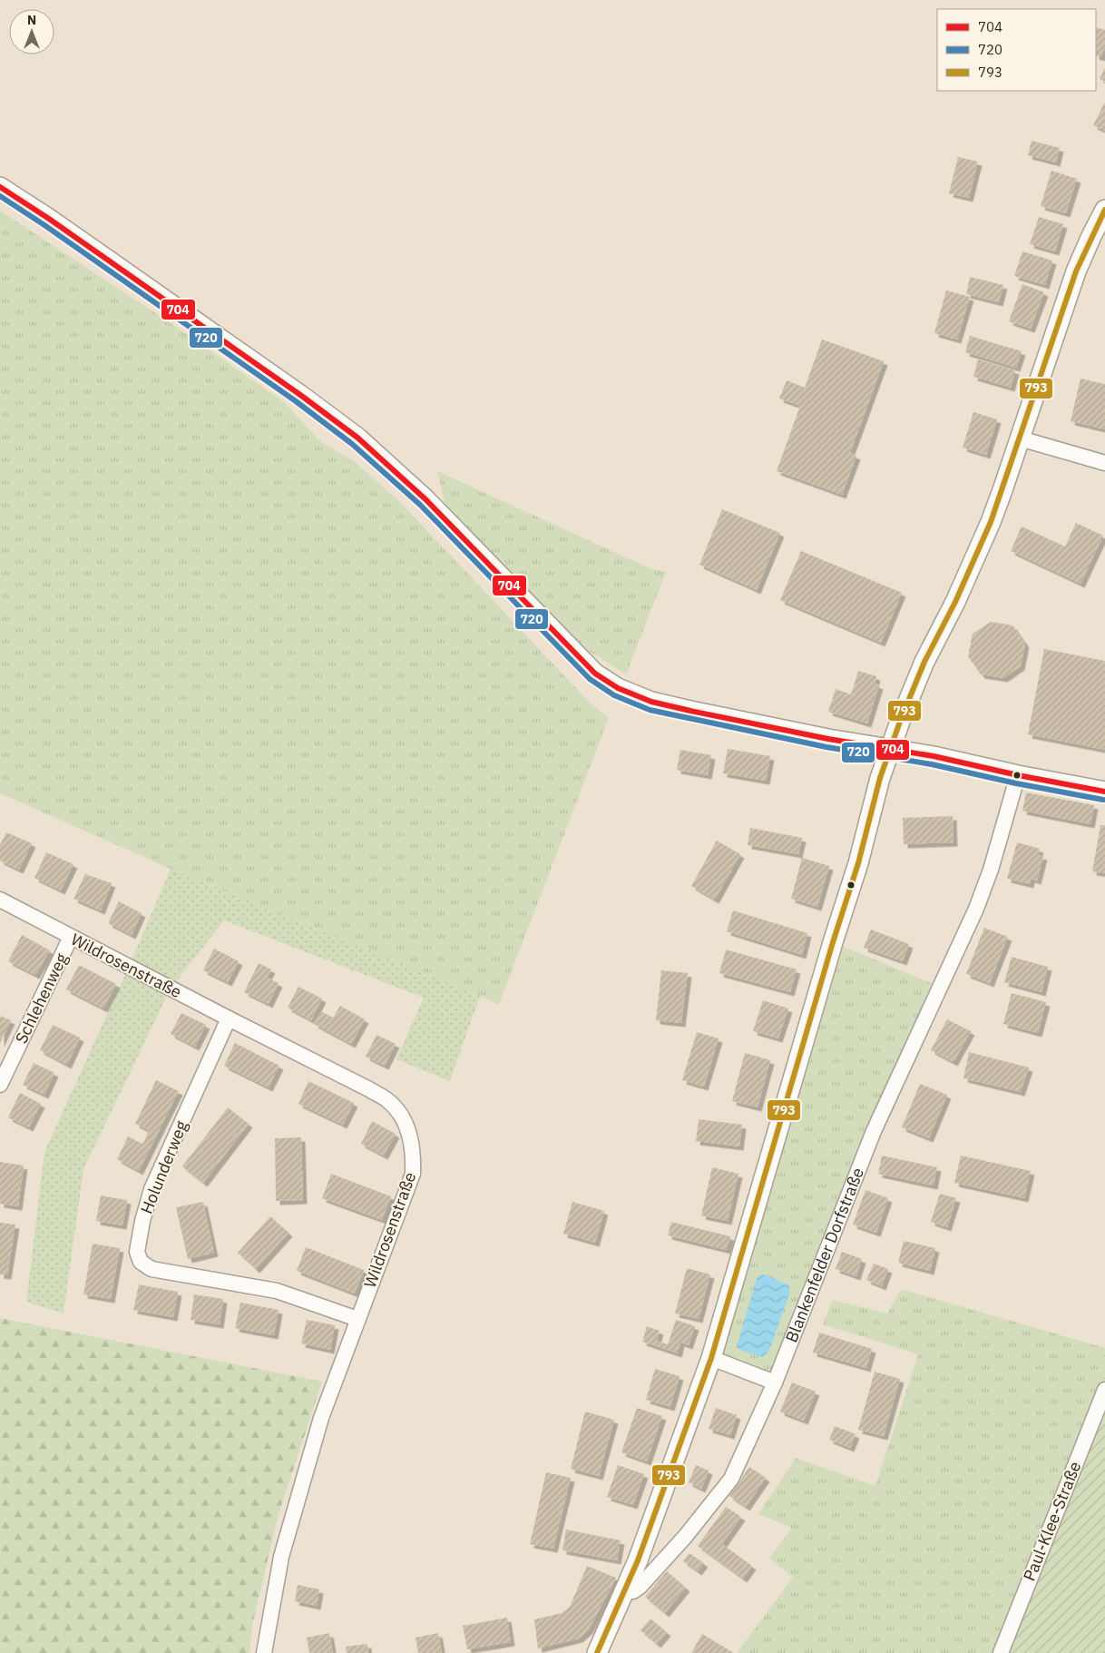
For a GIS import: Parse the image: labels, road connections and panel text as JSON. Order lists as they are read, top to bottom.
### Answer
{
  "streets": {
    "street": [
      "Wildrosenstraße",
      "Schlehenweg",
      "Holunderweg",
      "Blankenfelder Dorfstraße",
      "Paul-Klee-Straße"
    ]
  },
  "crossings": [
    ["Wildrosenstraße", "Schlehenweg"],
    ["Wildrosenstraße", "Holunderweg"]
  ],
  "lines": ["transit line 704", "transit line 720", "transit line 793"],
  "legend": ["704", "720", "793"],
  "north": "top"
}
